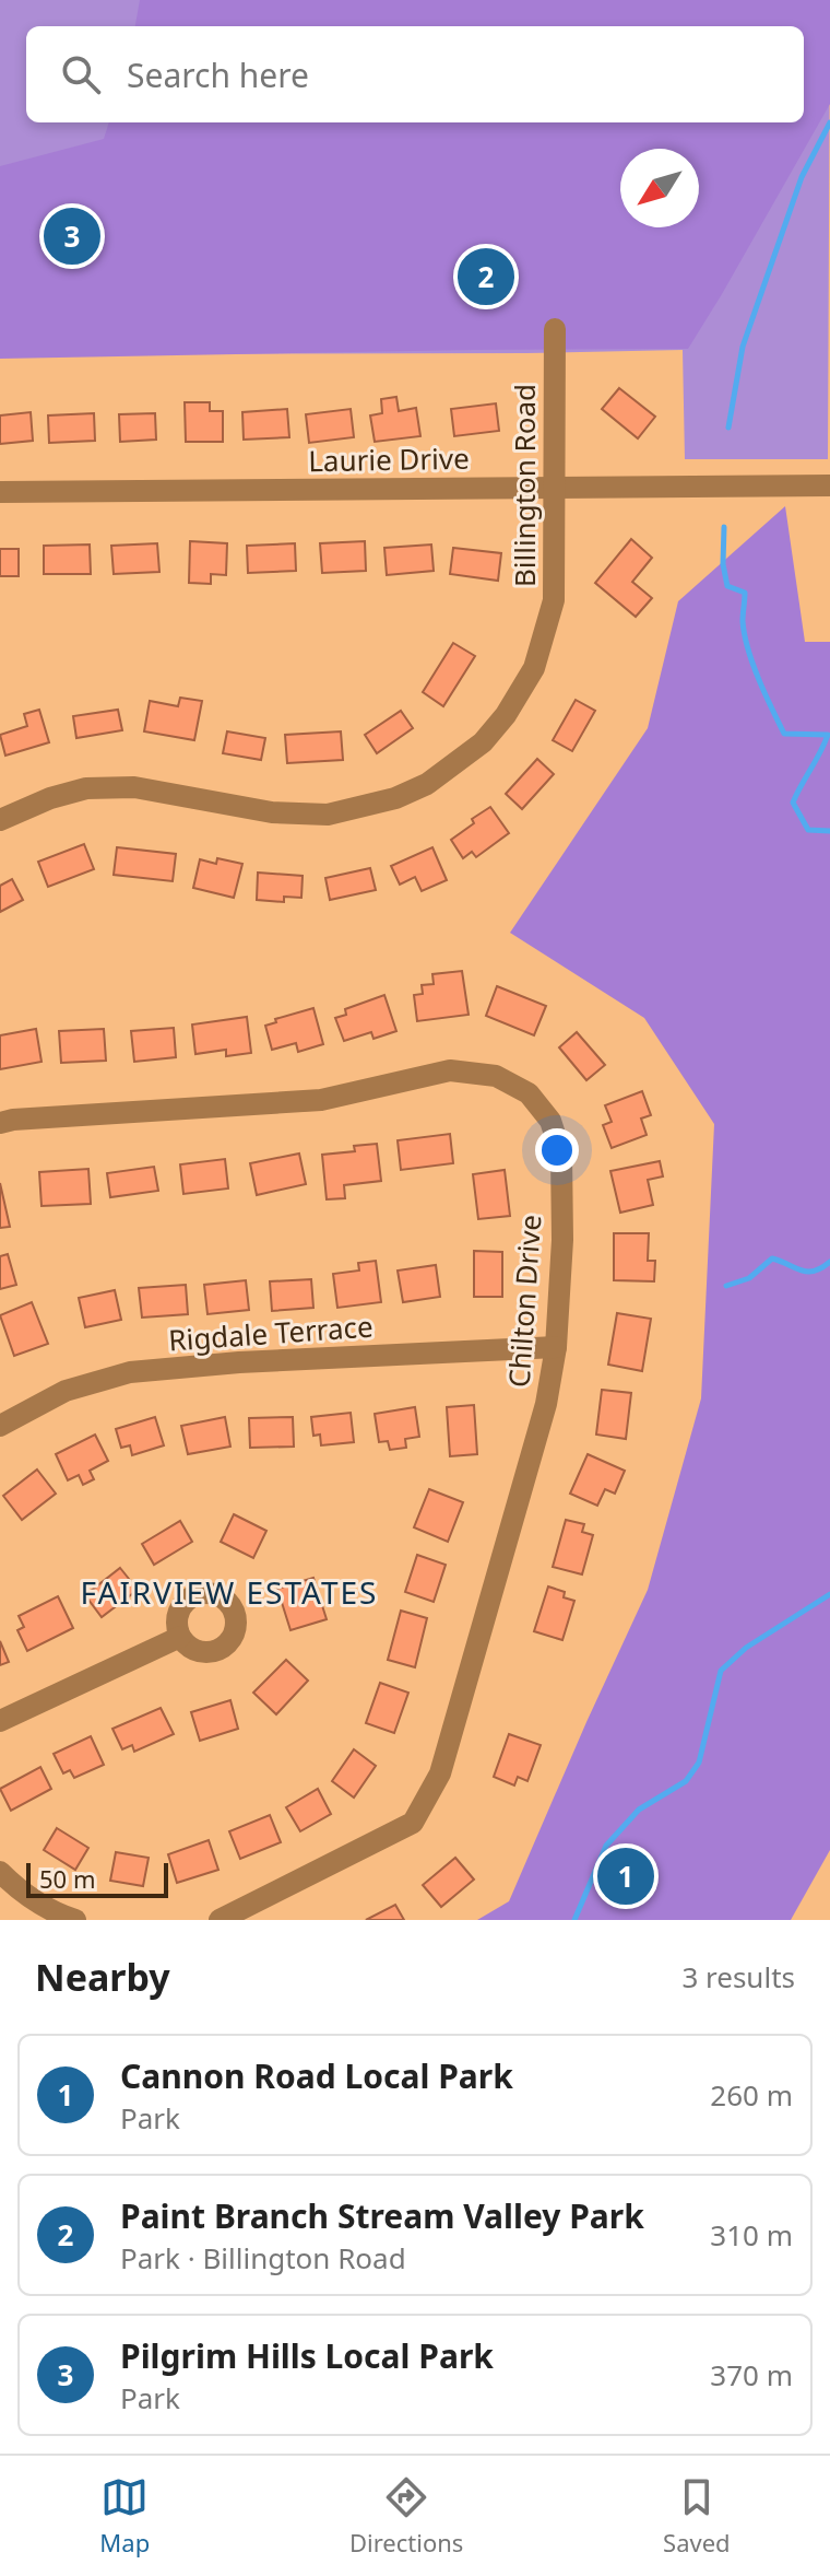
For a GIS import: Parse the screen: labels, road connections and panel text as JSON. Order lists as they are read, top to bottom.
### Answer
{
  "streets": {
    "street": [
      "Laurie Drive",
      "Billington Road",
      "Chilton Drive",
      "Rigdale Terrace"
    ]
  },
  "crossings": [
    ["Laurie Drive", "Billington Road"],
    ["Chilton Drive", "Rigdale Terrace"]
  ],
  "districts": ["FAIRVIEW ESTATES"],
  "scale_bar": "50 m",
  "north": "bottom left",
  "page": {
    "search": "Search here",
    "pins": ["3", "2", "1"],
    "scale": "50 m",
    "heading": ["Nearby", "3 results"],
    "list": [
      {
        "mark": "1",
        "name": "Cannon Road Local Park",
        "note": "Park",
        "value": "260 m"
      },
      {
        "mark": "2",
        "name": "Paint Branch Stream Valley Park",
        "note": "Park · Billington Road",
        "value": "310 m"
      },
      {
        "mark": "3",
        "name": "Pilgrim Hills Local Park",
        "note": "Park",
        "value": "370 m"
      }
    ],
    "nav": ["Map", "Directions", "Saved"]
  }
}
